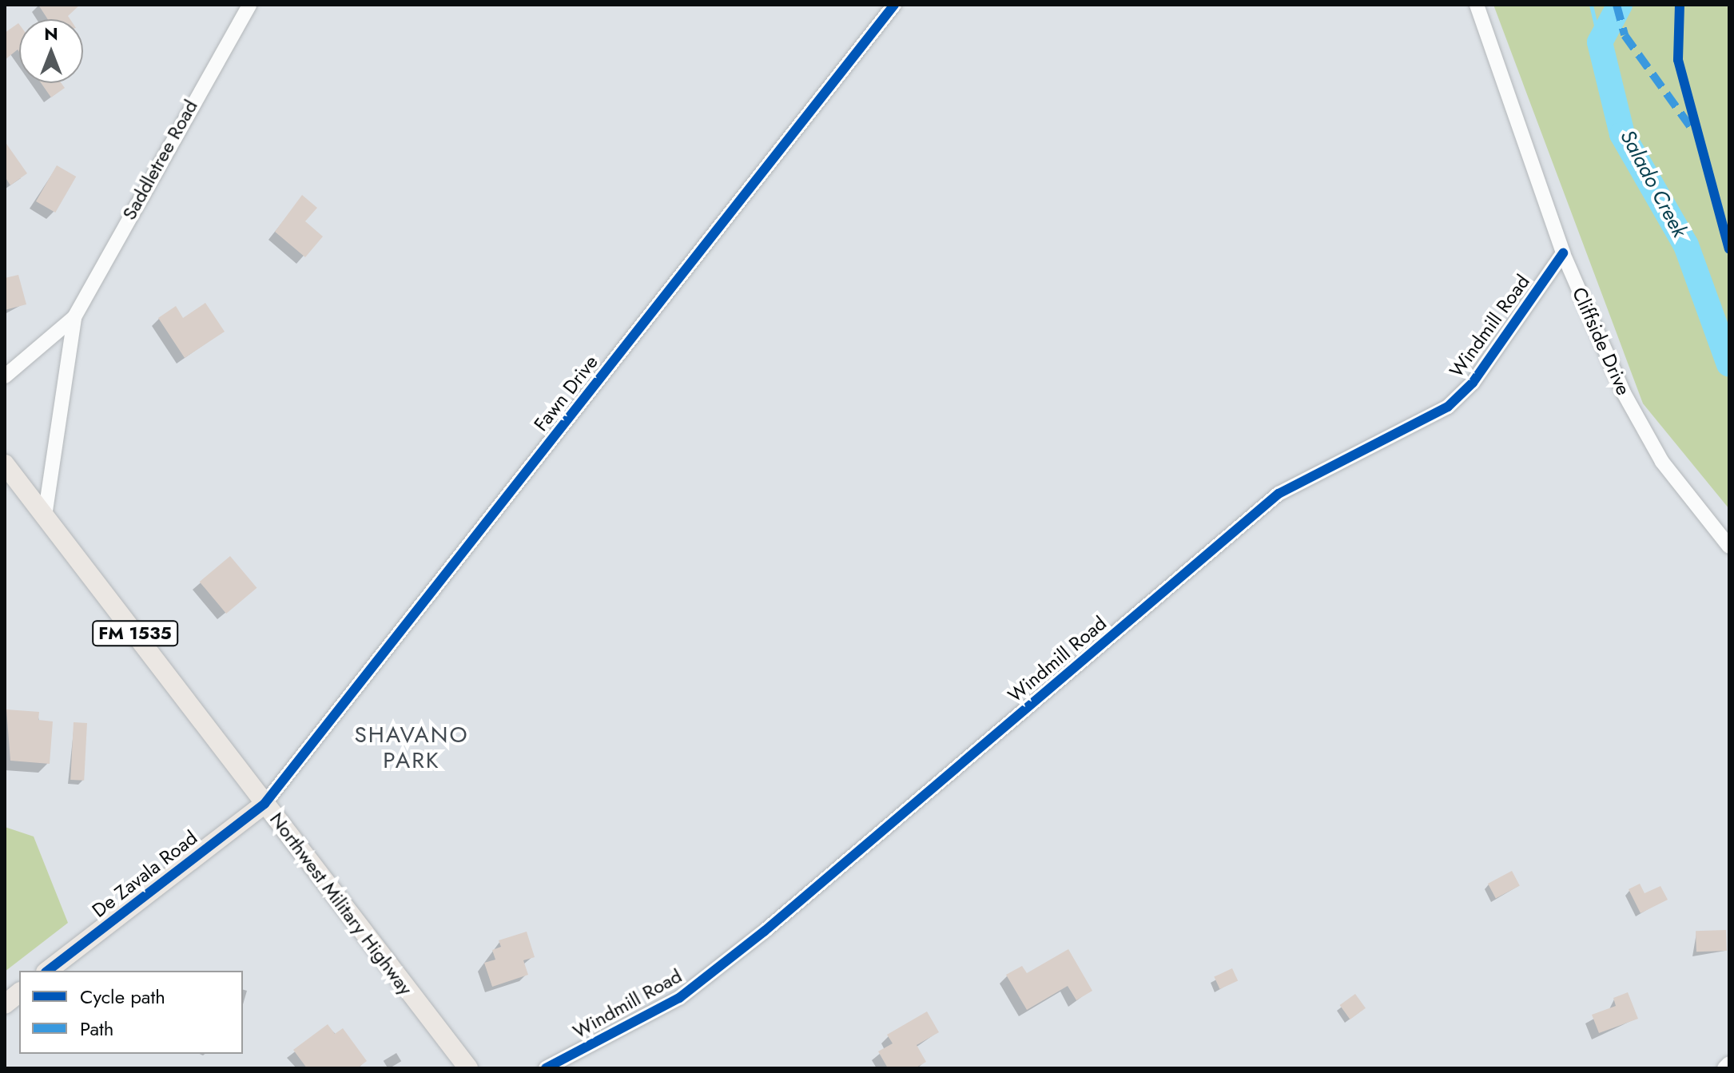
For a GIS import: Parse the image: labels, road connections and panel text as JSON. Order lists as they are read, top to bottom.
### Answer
{
  "streets": {
    "main road": ["FM 1535", "De Zavala Road", "Northwest Military Highway"],
    "street": [
      "Saddletree Road",
      "Windmill Road",
      "Cliffside Drive",
      "Fawn Drive"
    ]
  },
  "crossings": [
    ["Saddletree Road", "Northwest Military Highway"],
    ["Windmill Road", "Cliffside Drive"],
    ["Fawn Drive", "De Zavala Road"],
    ["Fawn Drive", "Northwest Military Highway"],
    ["De Zavala Road", "Northwest Military Highway"]
  ],
  "districts": ["SHAVANO PARK"],
  "water": ["Salado Creek"],
  "legend": ["Cycle path", "Path"],
  "north": "top"
}
